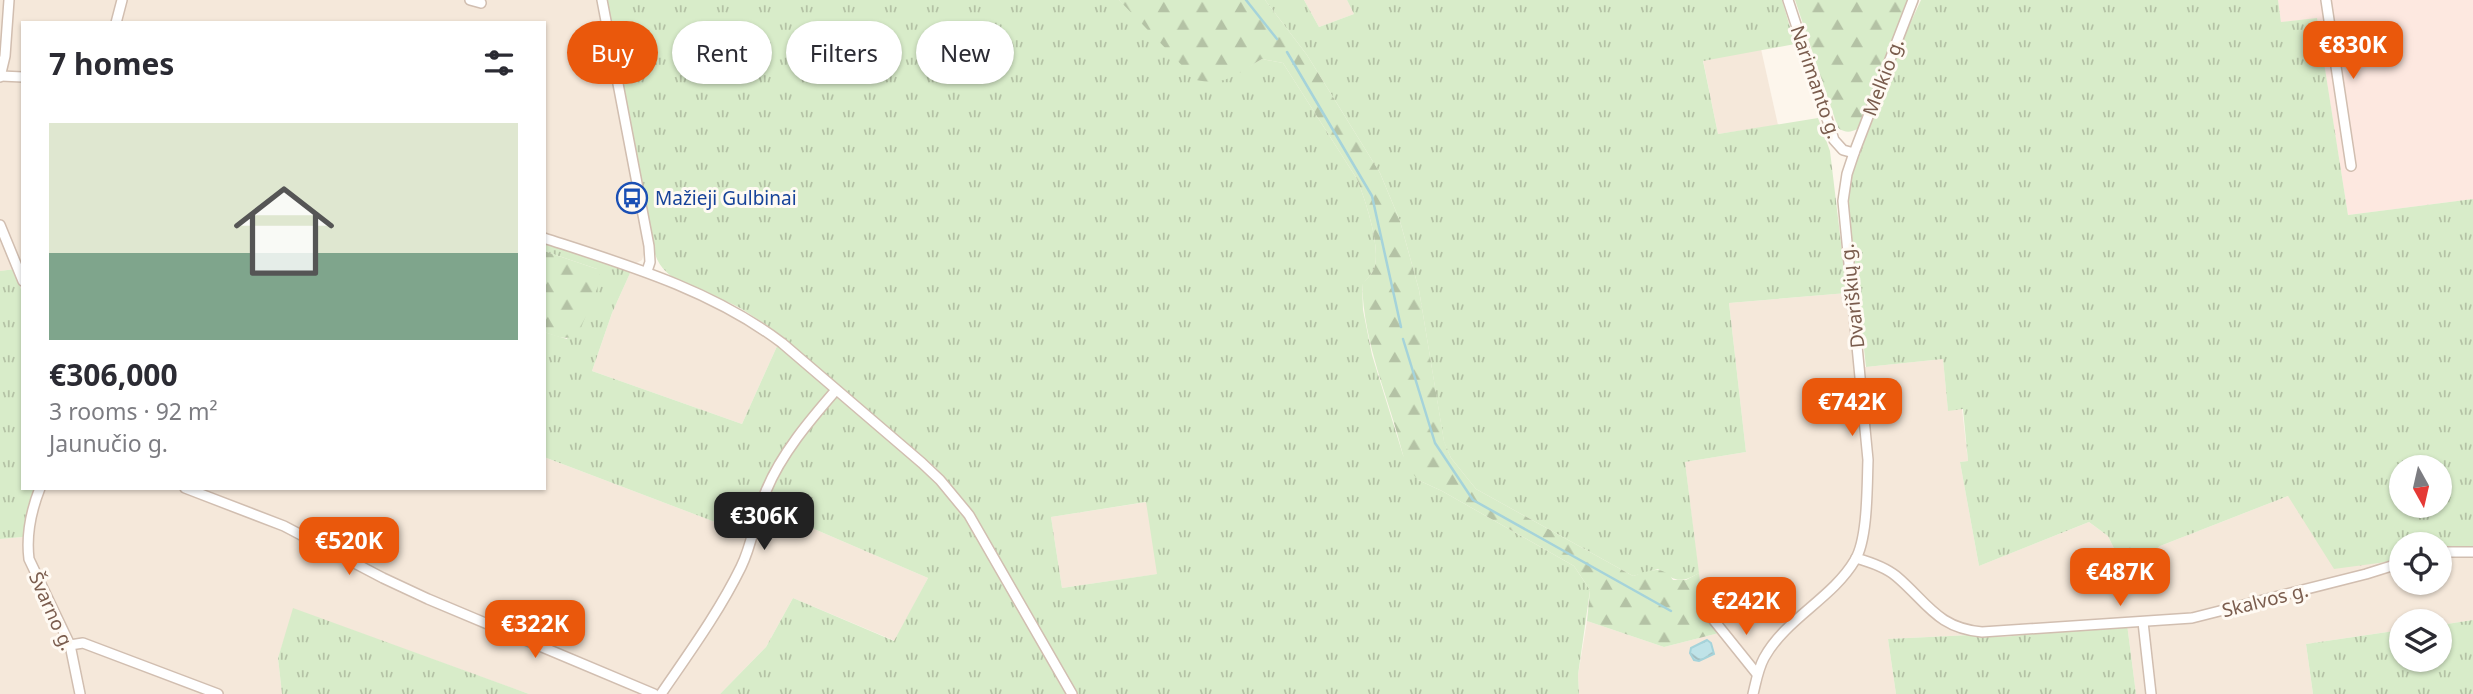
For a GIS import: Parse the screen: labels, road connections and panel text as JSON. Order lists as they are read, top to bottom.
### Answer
{
  "streets": {
    "street": [
      "Melkio g.",
      "Narimanto g.",
      "Dvariškių g.",
      "Skalvos g.",
      "Švarno g."
    ]
  },
  "crossings": [
    ["Melkio g.", "Narimanto g."],
    ["Melkio g.", "Dvariškių g."],
    ["Narimanto g.", "Dvariškių g."],
    ["Dvariškių g.", "Skalvos g."]
  ],
  "places": {
    "bus stop": ["Mažieji Gulbinai"]
  },
  "north": "bottom",
  "page": {
    "price": [
      "€830K",
      "€742K",
      "€306K",
      "€520K",
      "€487K",
      "€242K",
      "€322K"
    ],
    "chip": [
      "Buy",
      "Rent",
      "Filters",
      "New"
    ],
    "heading": "7 homes",
    "list": [
      {
        "name": "€306,000",
        "note": "3 rooms · 92 m² · Jaunučio g."
      }
    ]
  }
}
